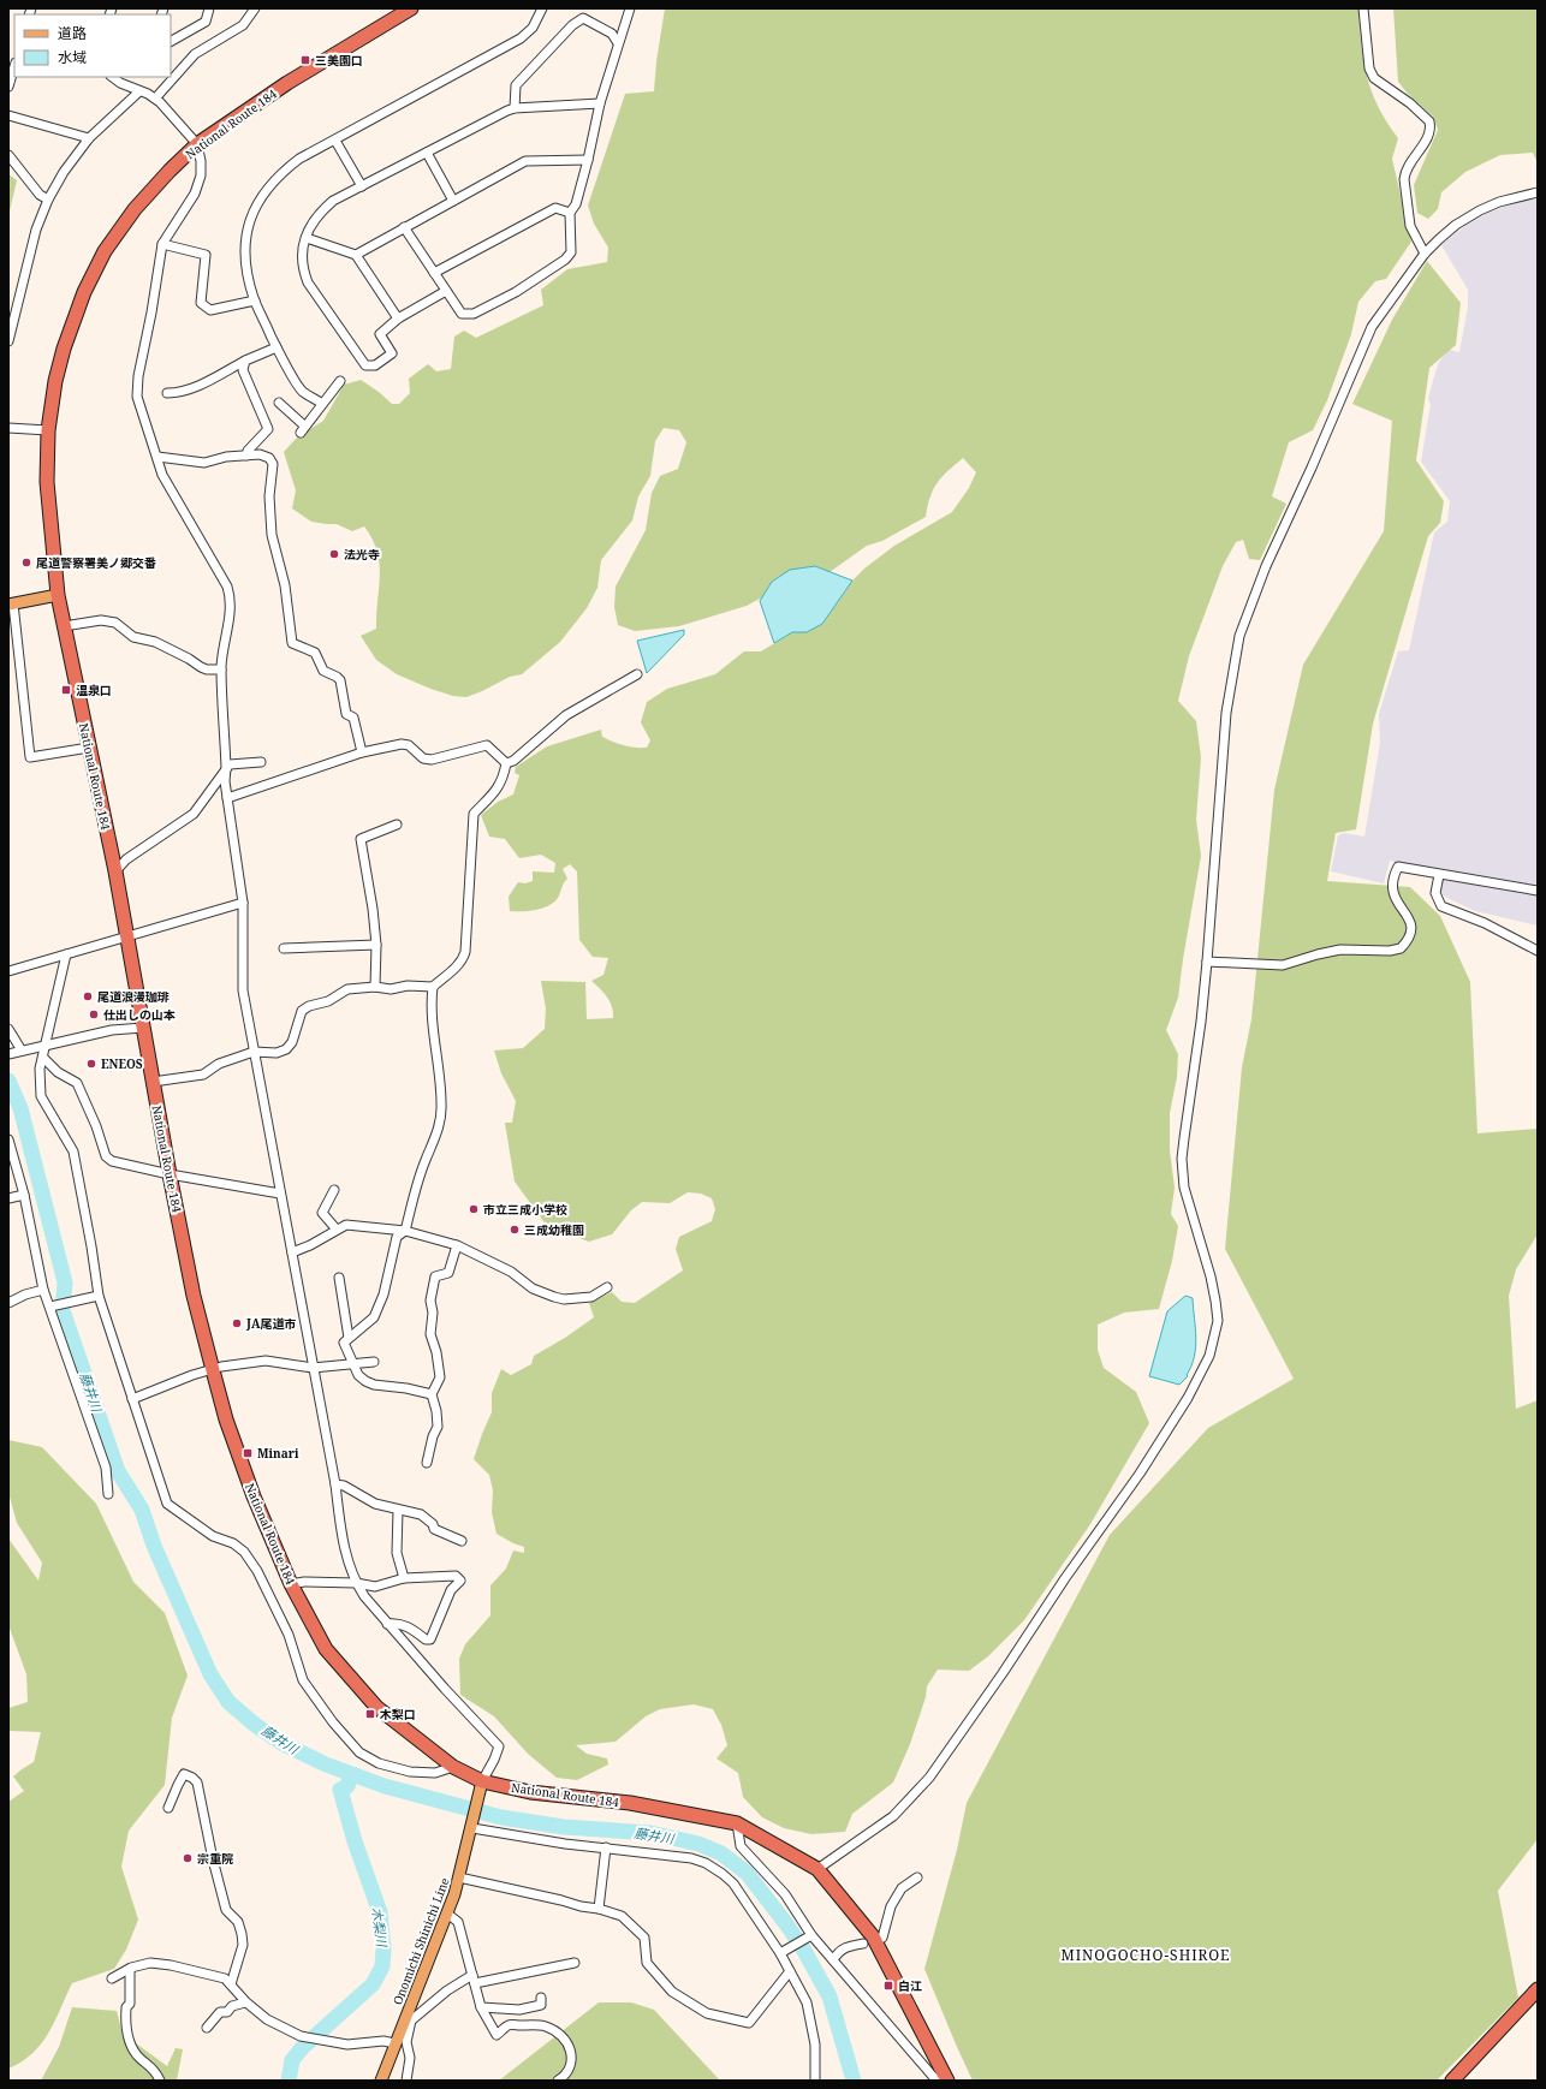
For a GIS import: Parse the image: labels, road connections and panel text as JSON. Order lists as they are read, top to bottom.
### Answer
{
  "streets": {
    "highway": ["National Route 184"],
    "main road": ["Onomichi Shinichi Line"]
  },
  "crossings": [
    ["National Route 184", "Onomichi Shinichi Line"]
  ],
  "districts": ["MINOGOCHO-SHIROE"],
  "water": ["藤井川", "木梨川"],
  "places": {
    "transit": [
      "三美園口",
      "温泉口",
      "Minari",
      "木梨口",
      "白江"
    ],
    "other": [
      "法光寺",
      "尾道警察署美ノ郷交番",
      "尾道浪漫珈琲",
      "仕出しの山本",
      "ENEOS",
      "市立三成小学校",
      "三成幼稚園",
      "JA尾道市",
      "宗重院"
    ]
  },
  "legend": ["道路", "水域"]
}
